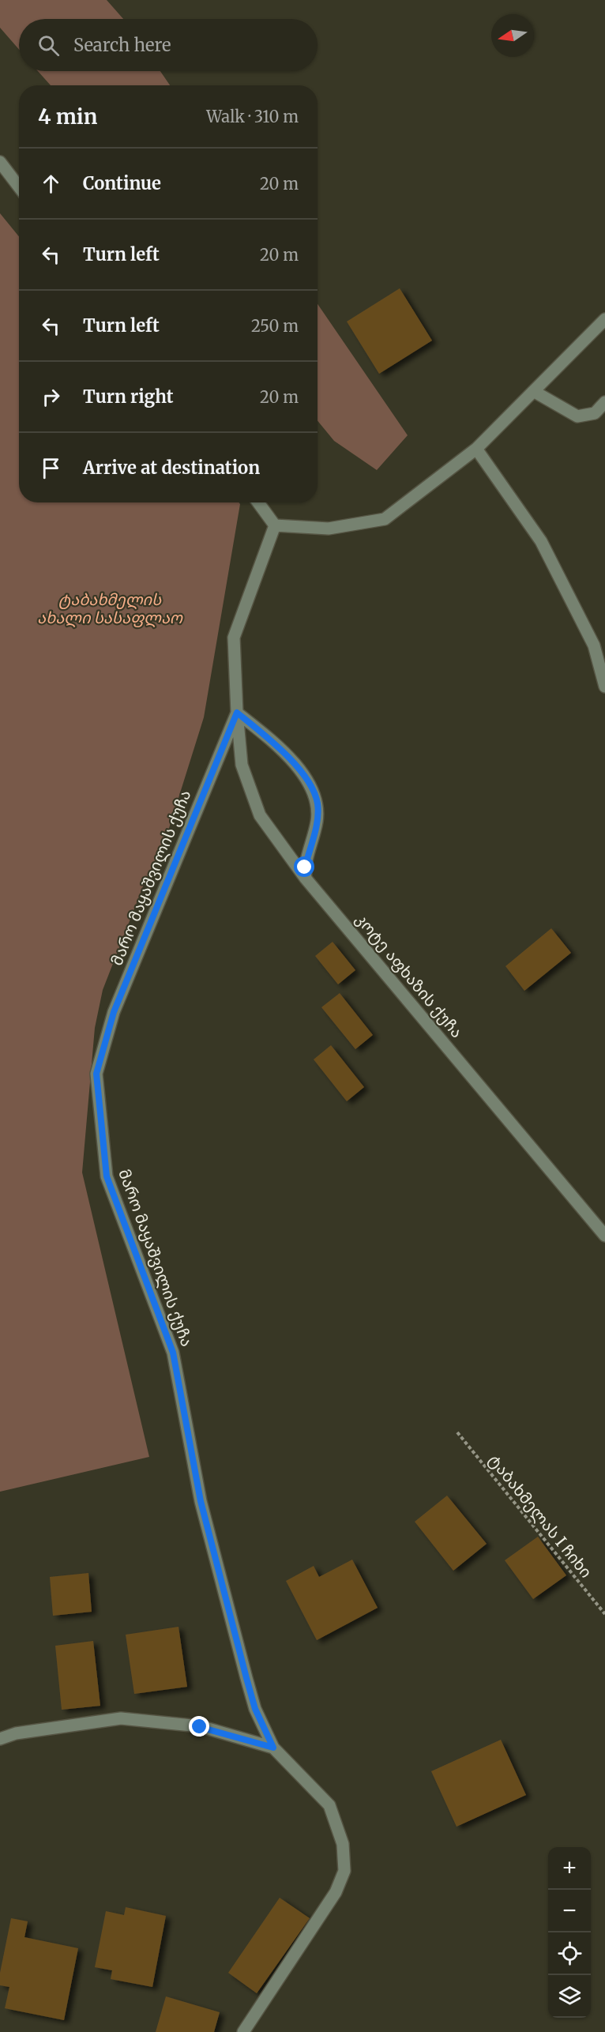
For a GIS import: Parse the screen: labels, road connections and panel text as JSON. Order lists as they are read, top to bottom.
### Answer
{
  "streets": {
    "street": ["მარო მაყაშვილის ქუჩა", "კოტე აფხაზის ქუჩა"],
    "path": ["ტაბახმელას I ჩიხი"]
  },
  "crossings": [
    ["მარო მაყაშვილის ქუჩა", "კოტე აფხაზის ქუჩა"]
  ],
  "parks": ["ტაბახმელის ახალი სასაფლაო"],
  "north": "left",
  "page": {
    "search": "Search here",
    "heading": ["4 min", "Walk · 310 m"],
    "list": [
      ["Continue", "20 m"],
      ["Turn left", "20 m"],
      ["Turn left", "250 m"],
      ["Turn right", "20 m"],
      "Arrive at destination"
    ],
    "map_buttons": ["+", "−"]
  }
}
